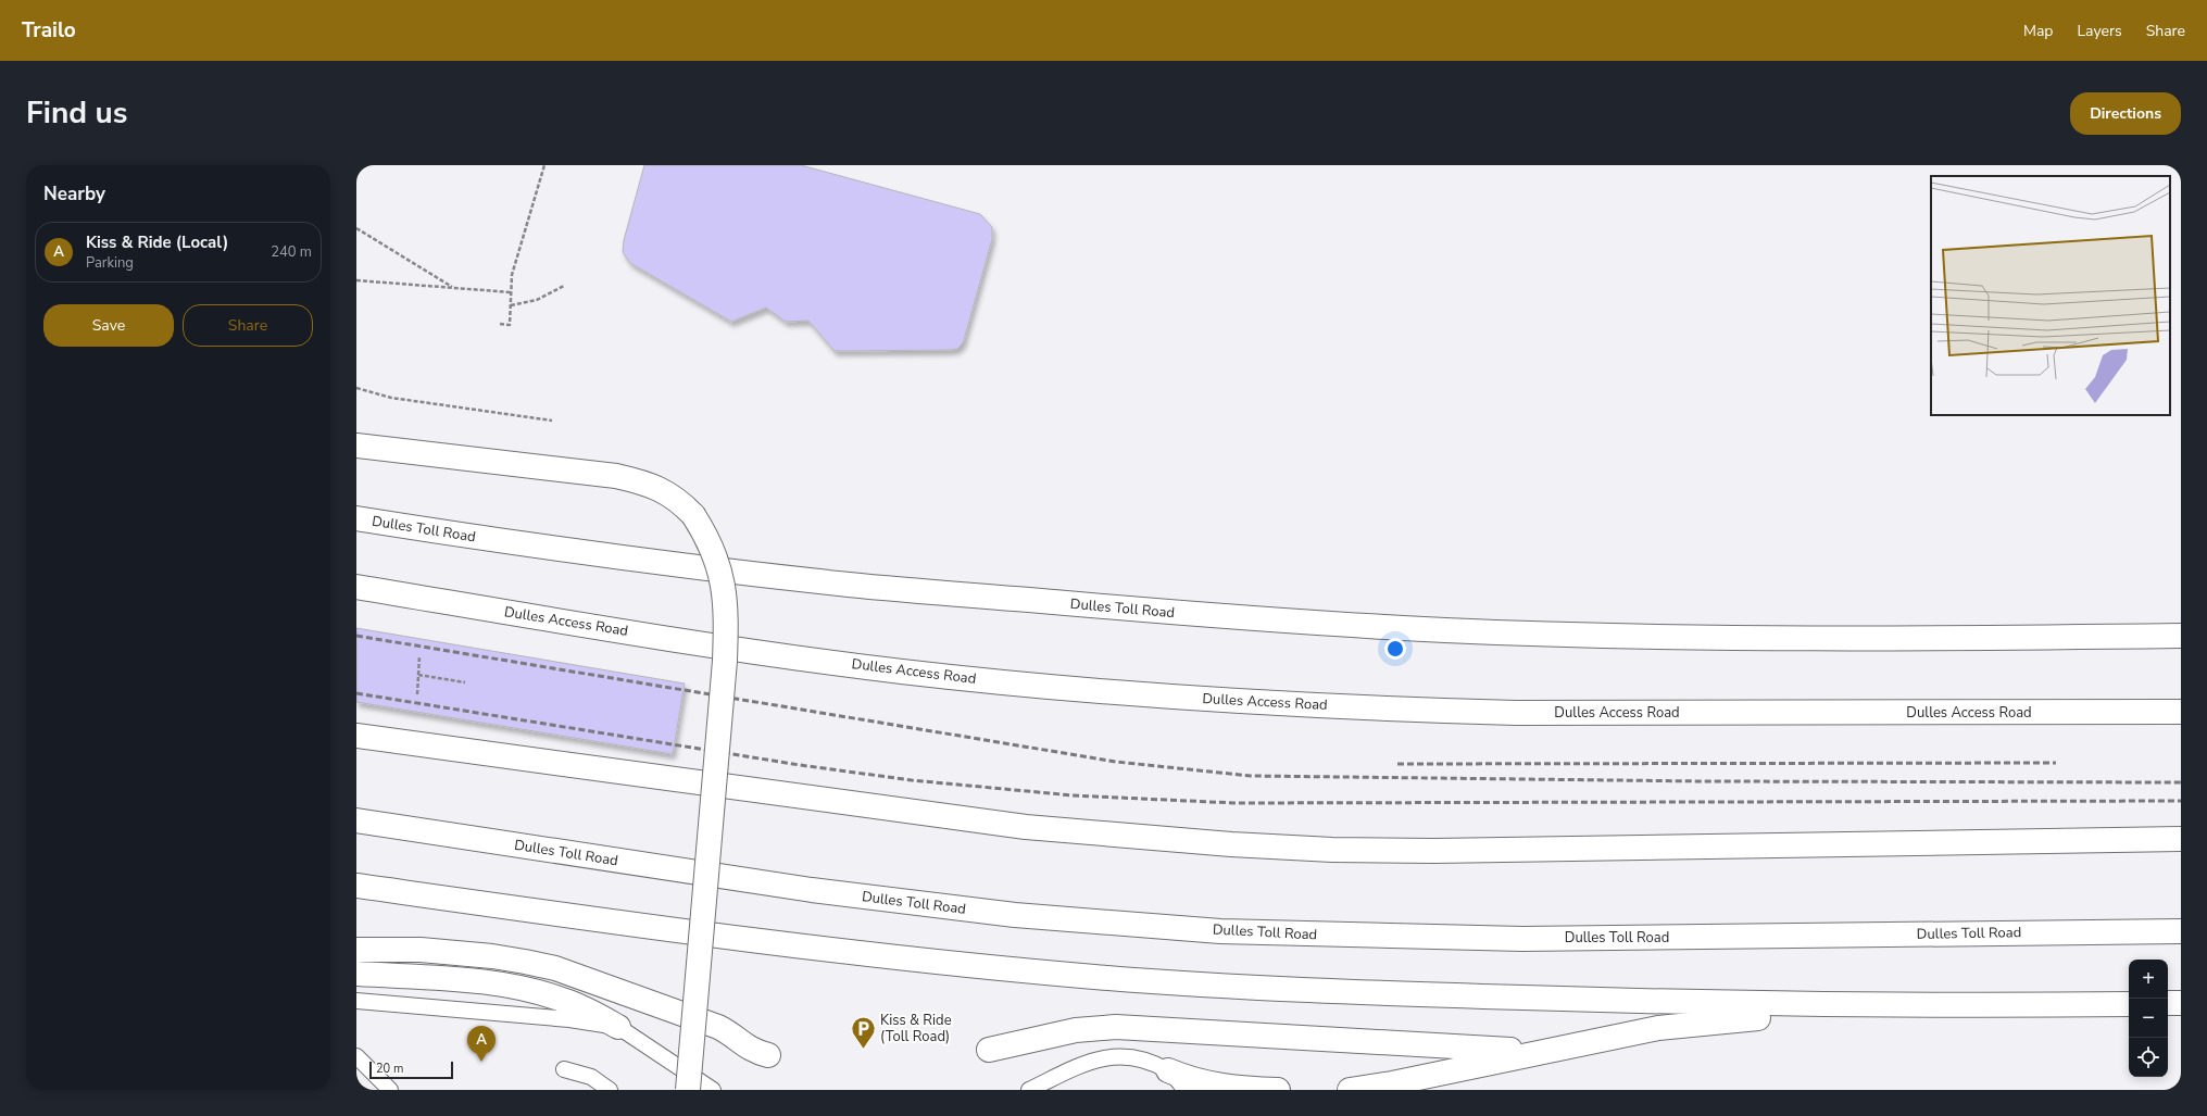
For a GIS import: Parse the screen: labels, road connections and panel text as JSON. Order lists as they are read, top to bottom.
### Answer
{
  "streets": {
    "highway": ["Dulles Toll Road", "Dulles Access Road"]
  },
  "places": {
    "parking": ["Kiss & Ride (Toll Road)"]
  },
  "scale_bar": "20 m",
  "page": {
    "header": "Trailo",
    "nav": ["Map", "Layers", "Share"],
    "title": "Find us",
    "buttons": [
      "Directions",
      ["Save", "Share"]
    ],
    "heading": "Nearby",
    "list": [
      {
        "mark": "A",
        "name": "Kiss & Ride (Local)",
        "note": "Parking",
        "value": "240 m"
      }
    ],
    "map_buttons": ["+", "−"],
    "pins": "A",
    "scale": "20 m"
  }
}
